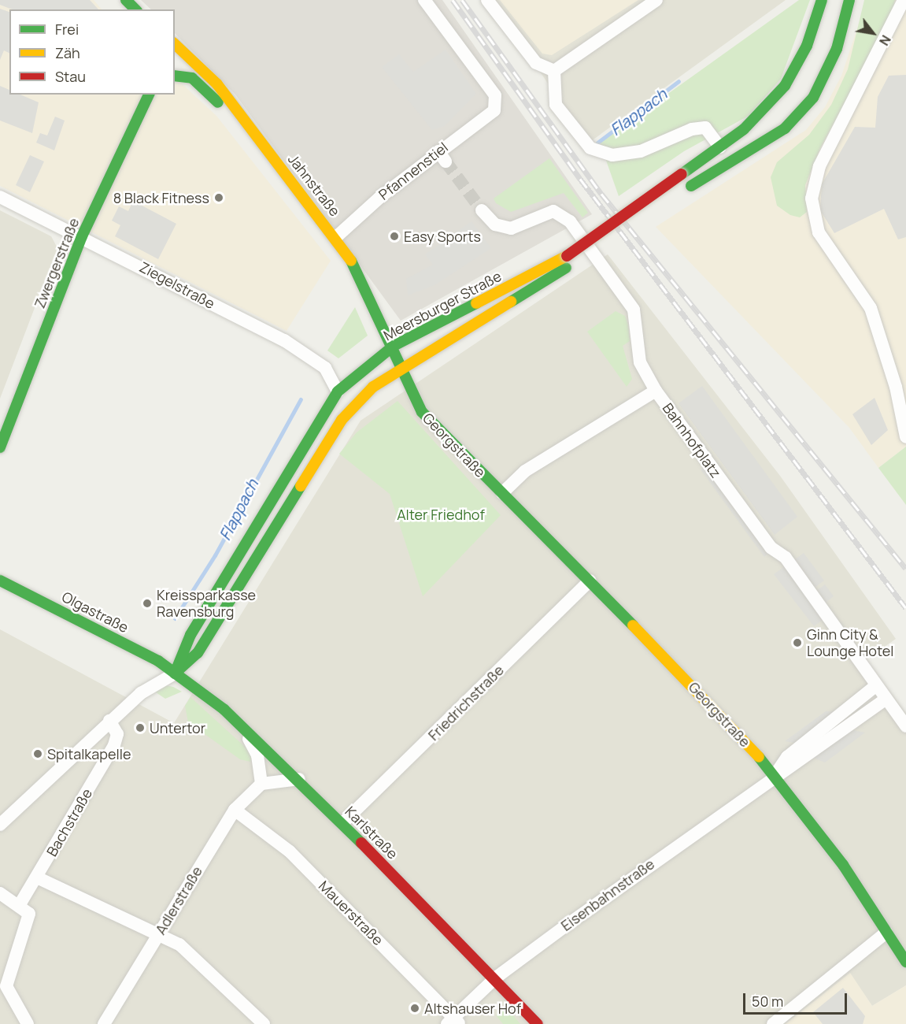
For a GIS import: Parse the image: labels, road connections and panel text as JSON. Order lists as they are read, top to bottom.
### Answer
{
  "streets": {
    "main road": [
      "Jahnstraße",
      "Zwergerstraße",
      "Meersburger Straße",
      "Georgstraße",
      "Olgastraße",
      "Karlstraße"
    ],
    "street": [
      "Pfannenstiel",
      "Ziegelstraße",
      "Bahnhofplatz",
      "Friedrichstraße",
      "Bachstraße",
      "Eisenbahnstraße",
      "Adlerstraße",
      "Mauerstraße"
    ]
  },
  "crossings": [
    ["Pfannenstiel", "Jahnstraße"],
    ["Jahnstraße", "Meersburger Straße"],
    ["Jahnstraße", "Georgstraße"],
    ["Zwergerstraße", "Ziegelstraße"],
    ["Ziegelstraße", "Meersburger Straße"],
    ["Meersburger Straße", "Georgstraße"],
    ["Meersburger Straße", "Olgastraße"],
    ["Meersburger Straße", "Karlstraße"],
    ["Bahnhofplatz", "Eisenbahnstraße"],
    ["Georgstraße", "Friedrichstraße"],
    ["Georgstraße", "Eisenbahnstraße"],
    ["Olgastraße", "Karlstraße"],
    ["Friedrichstraße", "Karlstraße"],
    ["Karlstraße", "Eisenbahnstraße"],
    ["Eisenbahnstraße", "Mauerstraße"],
    ["Adlerstraße", "Mauerstraße"]
  ],
  "water": ["Flappach"],
  "parks": ["Alter Friedhof"],
  "places": [
    "8 Black Fitness",
    "Easy Sports",
    "Kreissparkasse Ravensburg",
    "Ginn City & Lounge Hotel",
    "Untertor",
    "Spitalkapelle",
    "Altshauser Hof"
  ],
  "legend": ["Frei", "Zäh", "Stau"],
  "scale_bar": "50 m",
  "north": "bottom right"
}
